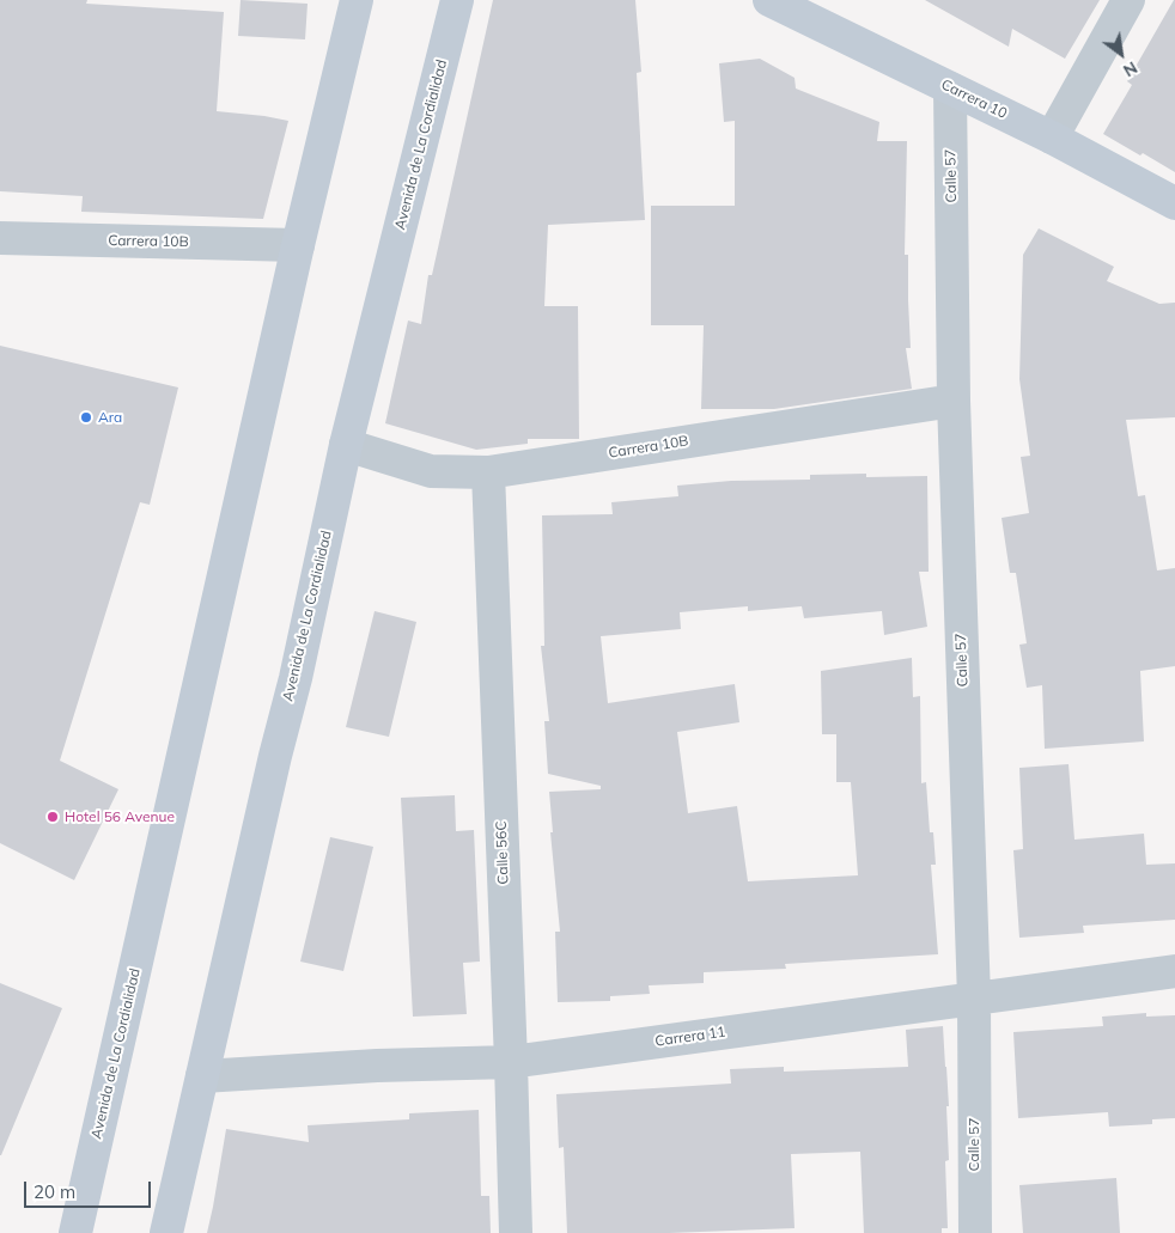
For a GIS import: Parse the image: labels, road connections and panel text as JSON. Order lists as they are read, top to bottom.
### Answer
{
  "streets": {
    "main road": ["Carrera 10", "Avenida de La Cordialidad"],
    "street": [
      "Calle 57",
      "Carrera 10B",
      "Calle 56C",
      "Carrera 11"
    ]
  },
  "crossings": [
    ["Carrera 10", "Calle 57"],
    ["Avenida de La Cordialidad", "Carrera 10B"],
    ["Avenida de La Cordialidad", "Carrera 11"],
    ["Calle 57", "Carrera 10B"],
    ["Calle 57", "Carrera 11"],
    ["Carrera 10B", "Calle 56C"],
    ["Calle 56C", "Carrera 11"]
  ],
  "places": ["Ara", "Hotel 56 Avenue"],
  "scale_bar": "20 m",
  "north": "bottom right"
}
